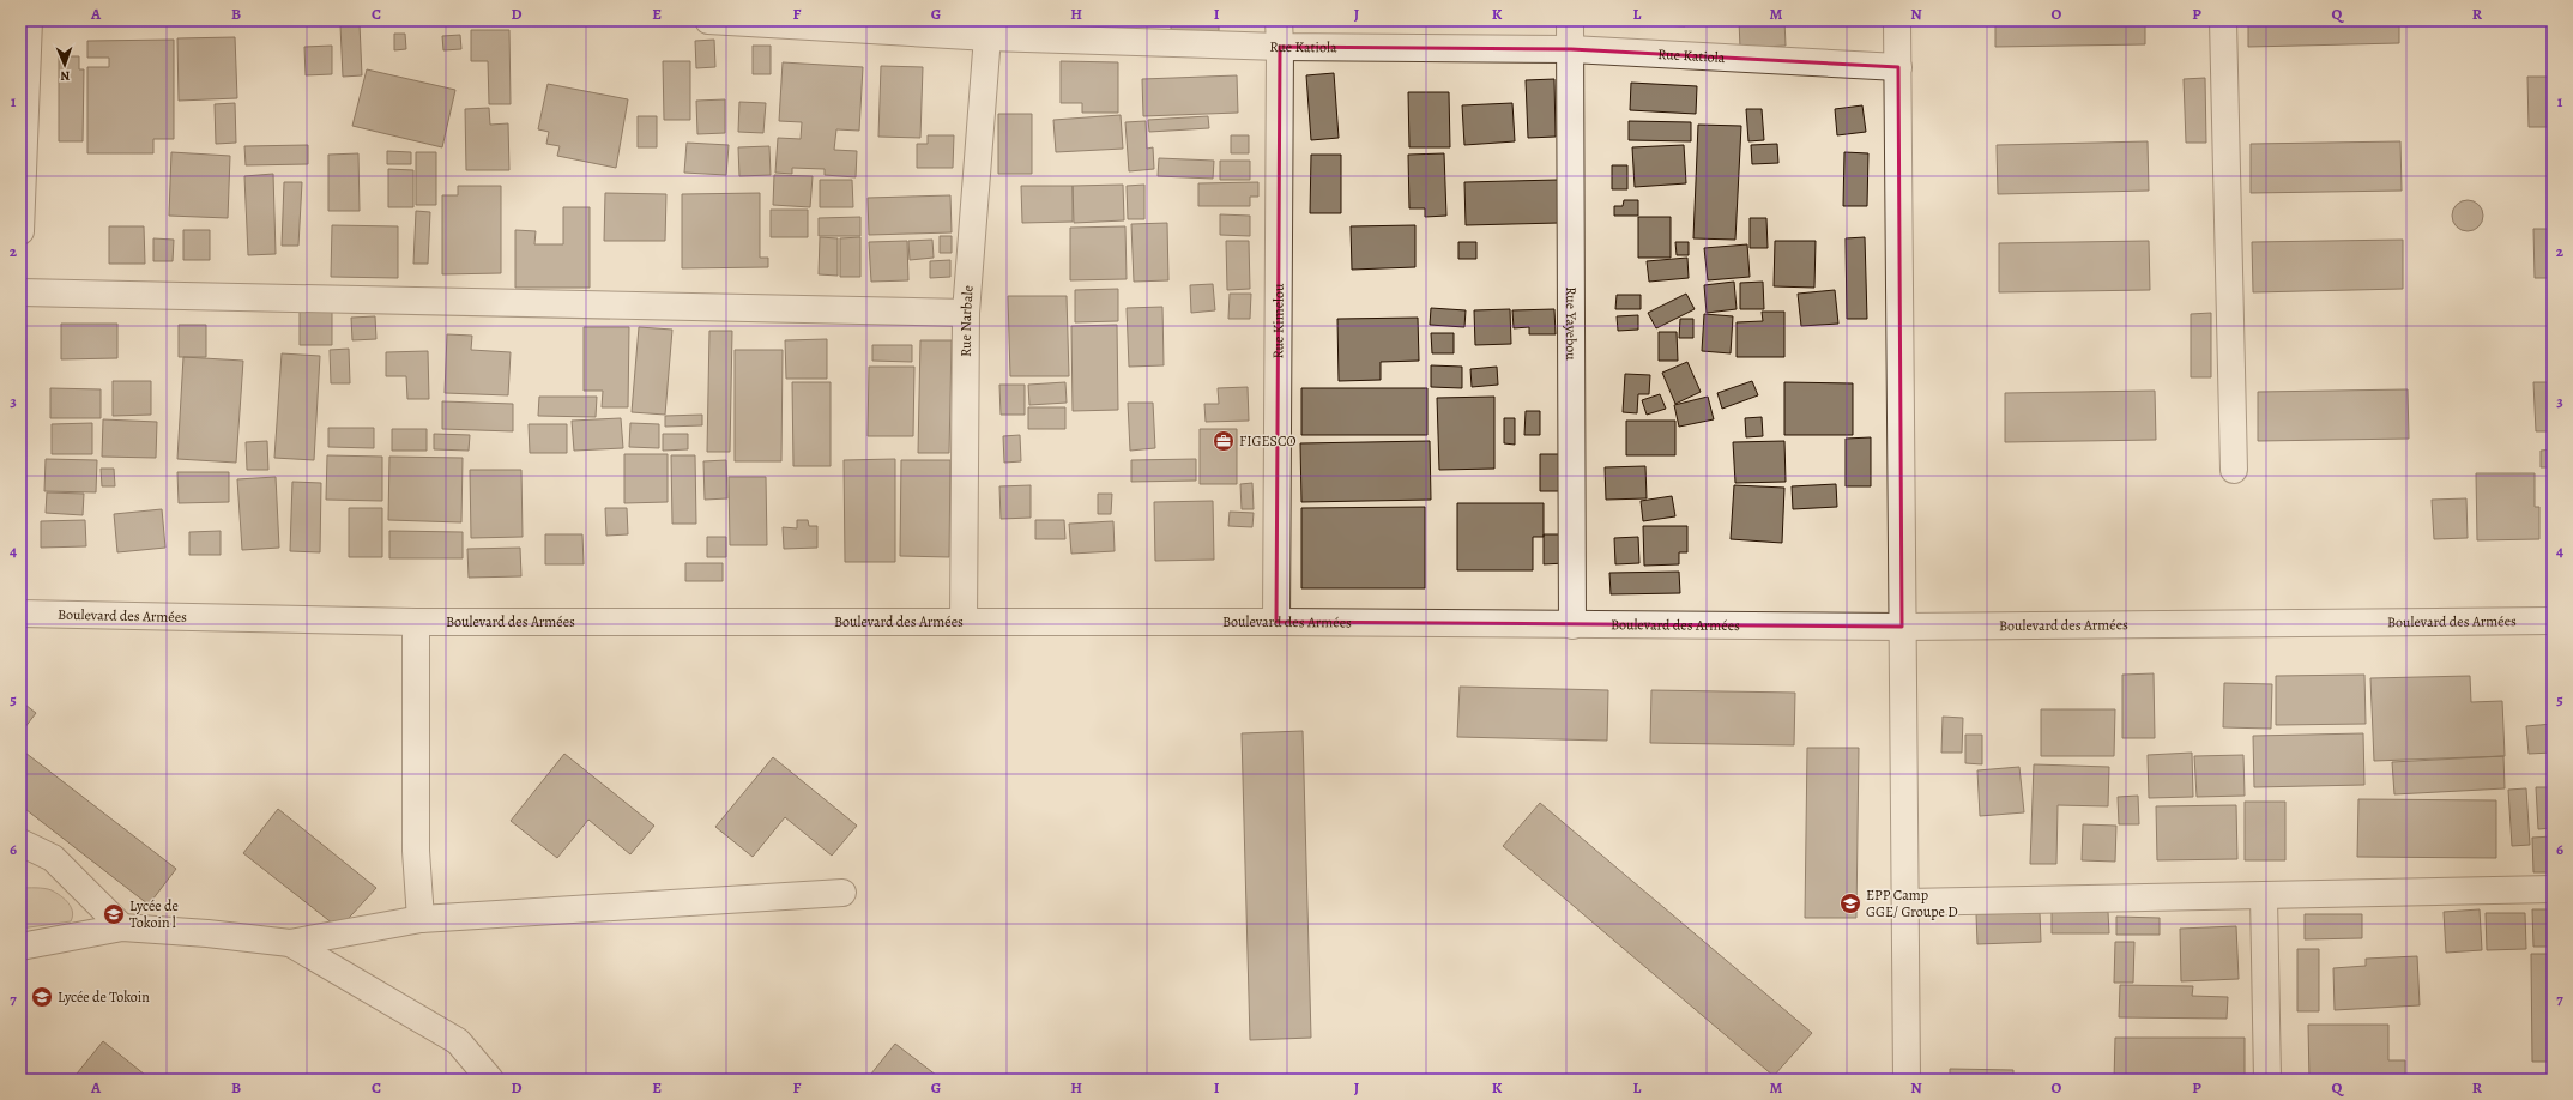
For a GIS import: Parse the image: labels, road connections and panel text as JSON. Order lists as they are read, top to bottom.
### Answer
{
  "streets": {
    "street": [
      "Rue Katiola",
      "Rue Narbale",
      "Rue Kimelou",
      "Rue Yayebou",
      "Boulevard des Armées"
    ]
  },
  "crossings": [
    ["Rue Katiola", "Rue Narbale"],
    ["Rue Katiola", "Rue Kimelou"],
    ["Rue Katiola", "Rue Yayebou"],
    ["Rue Narbale", "Boulevard des Armées"],
    ["Rue Kimelou", "Boulevard des Armées"],
    ["Rue Yayebou", "Boulevard des Armées"]
  ],
  "places": {
    "office": ["FIGESCO"],
    "school or university": ["EPP Camp GGE/ Groupe D", "Lycée de Tokoin l", "Lycée de Tokoin"]
  },
  "north": "bottom",
  "grid": {
    "columns": [
      "A",
      "B",
      "C",
      "D",
      "E",
      "F",
      "G",
      "H",
      "I",
      "J",
      "K",
      "L",
      "M",
      "N",
      "O",
      "P",
      "Q",
      "R"
    ],
    "rows": [
      "1",
      "2",
      "3",
      "4",
      "5",
      "6",
      "7"
    ]
  }
}
